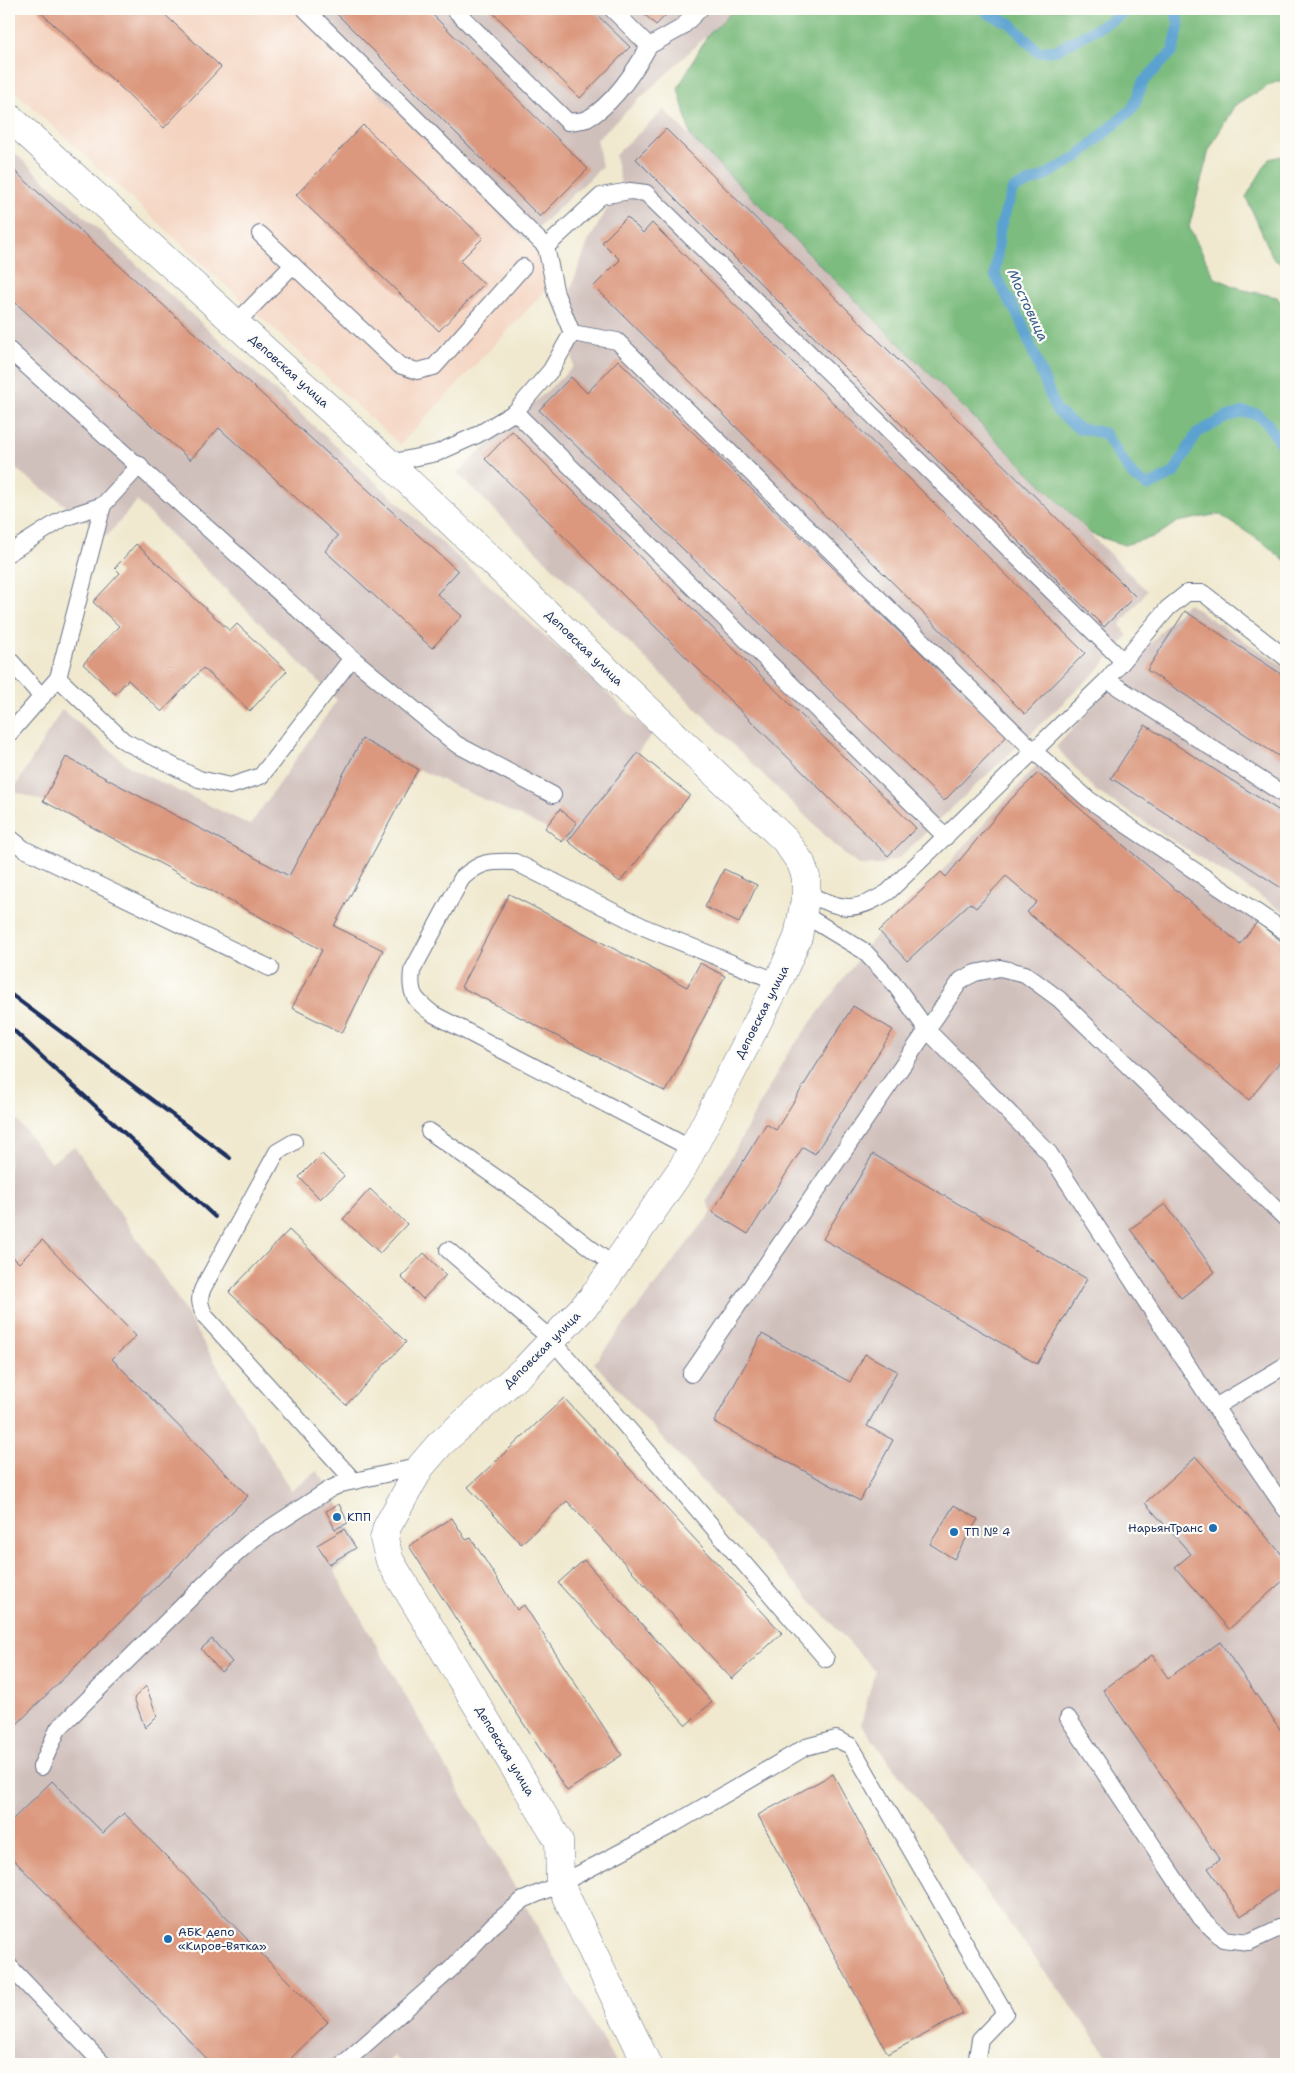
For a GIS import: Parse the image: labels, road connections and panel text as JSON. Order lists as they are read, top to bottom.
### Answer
{
  "streets": {
    "street": ["Деповская улица"]
  },
  "water": ["Мостовица"],
  "places": [
    "КПП",
    "НарьянТранс",
    "ТП № 4",
    "АБК депо «Киров-Вятка»"
  ]
}
